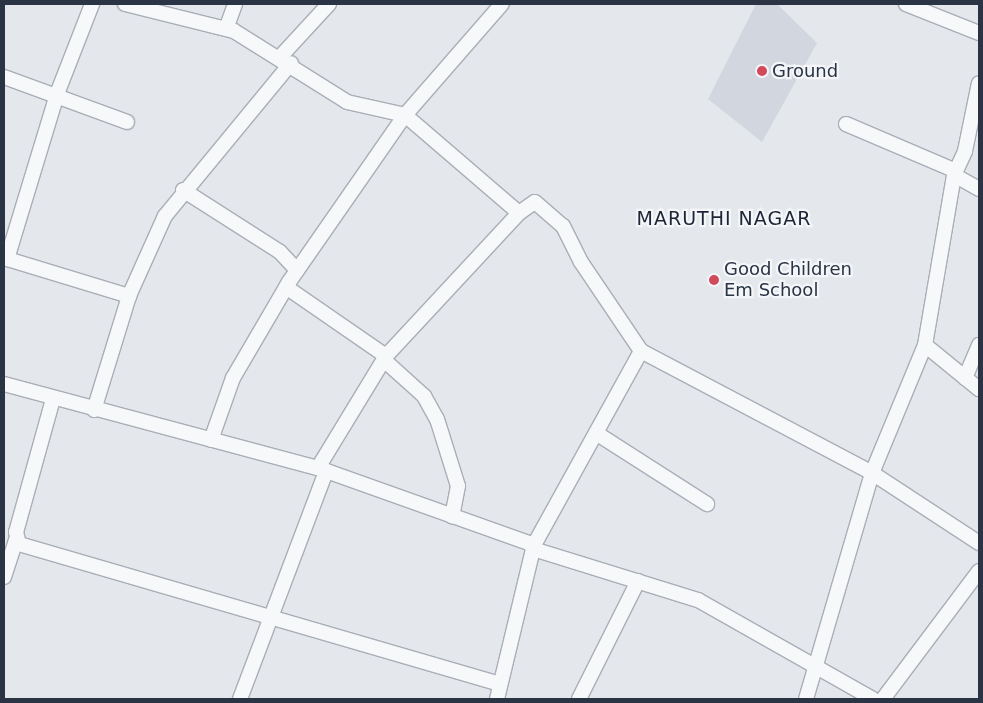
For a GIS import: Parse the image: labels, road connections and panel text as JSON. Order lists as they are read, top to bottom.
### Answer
{
  "districts": ["MARUTHI NAGAR"],
  "places": ["Ground", "Good Children Em School"]
}
